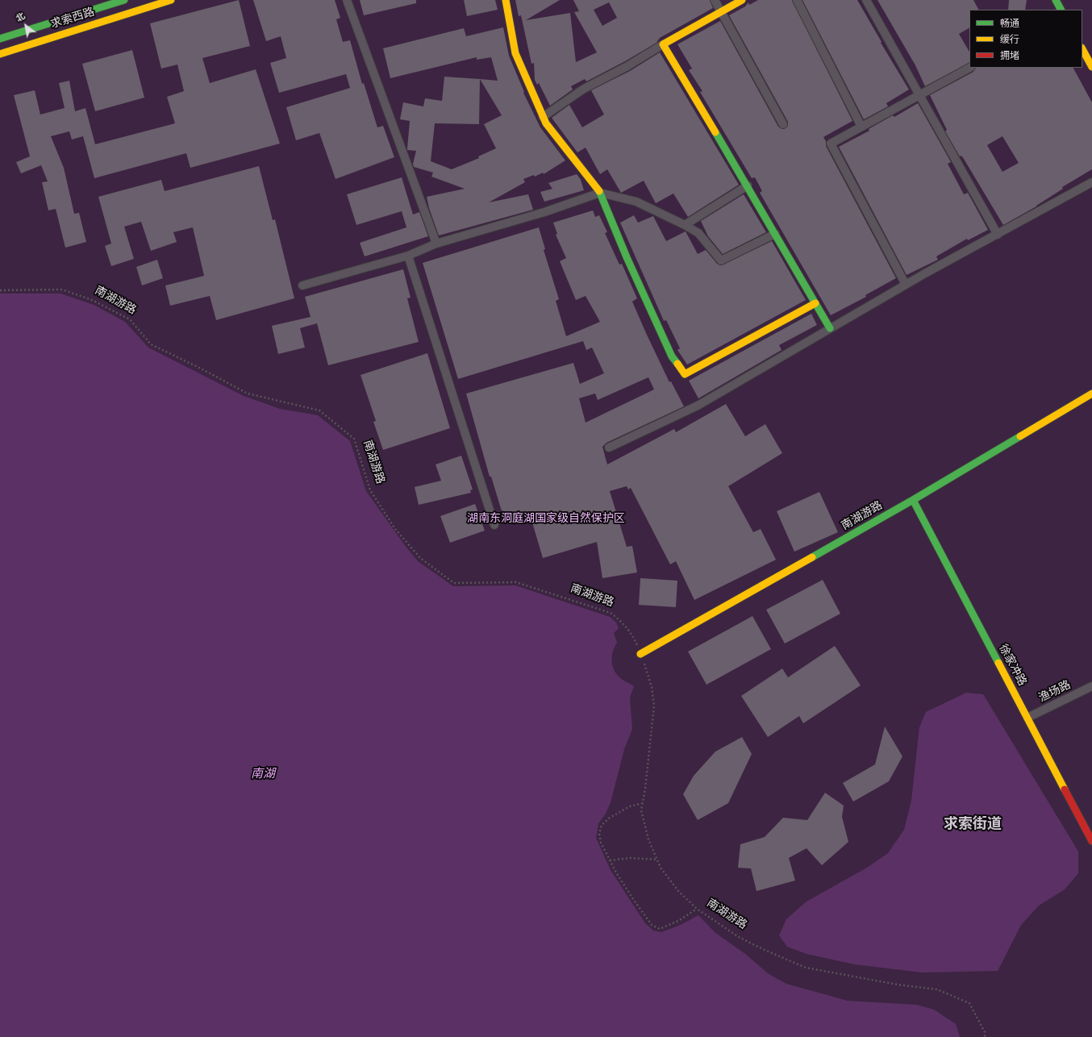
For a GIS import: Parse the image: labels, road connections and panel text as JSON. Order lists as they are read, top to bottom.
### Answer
{
  "streets": {
    "street": [
      "求索西路",
      "南湖游路",
      "徐家冲路",
      "渔场路"
    ]
  },
  "crossings": [
    ["南湖游路", "徐家冲路"],
    ["徐家冲路", "渔场路"]
  ],
  "districts": ["求索街道"],
  "water": ["南湖"],
  "parks": ["湖南东洞庭湖国家级自然保护区"],
  "legend": ["畅通", "缓行", "拥堵"],
  "north": "top left"
}
